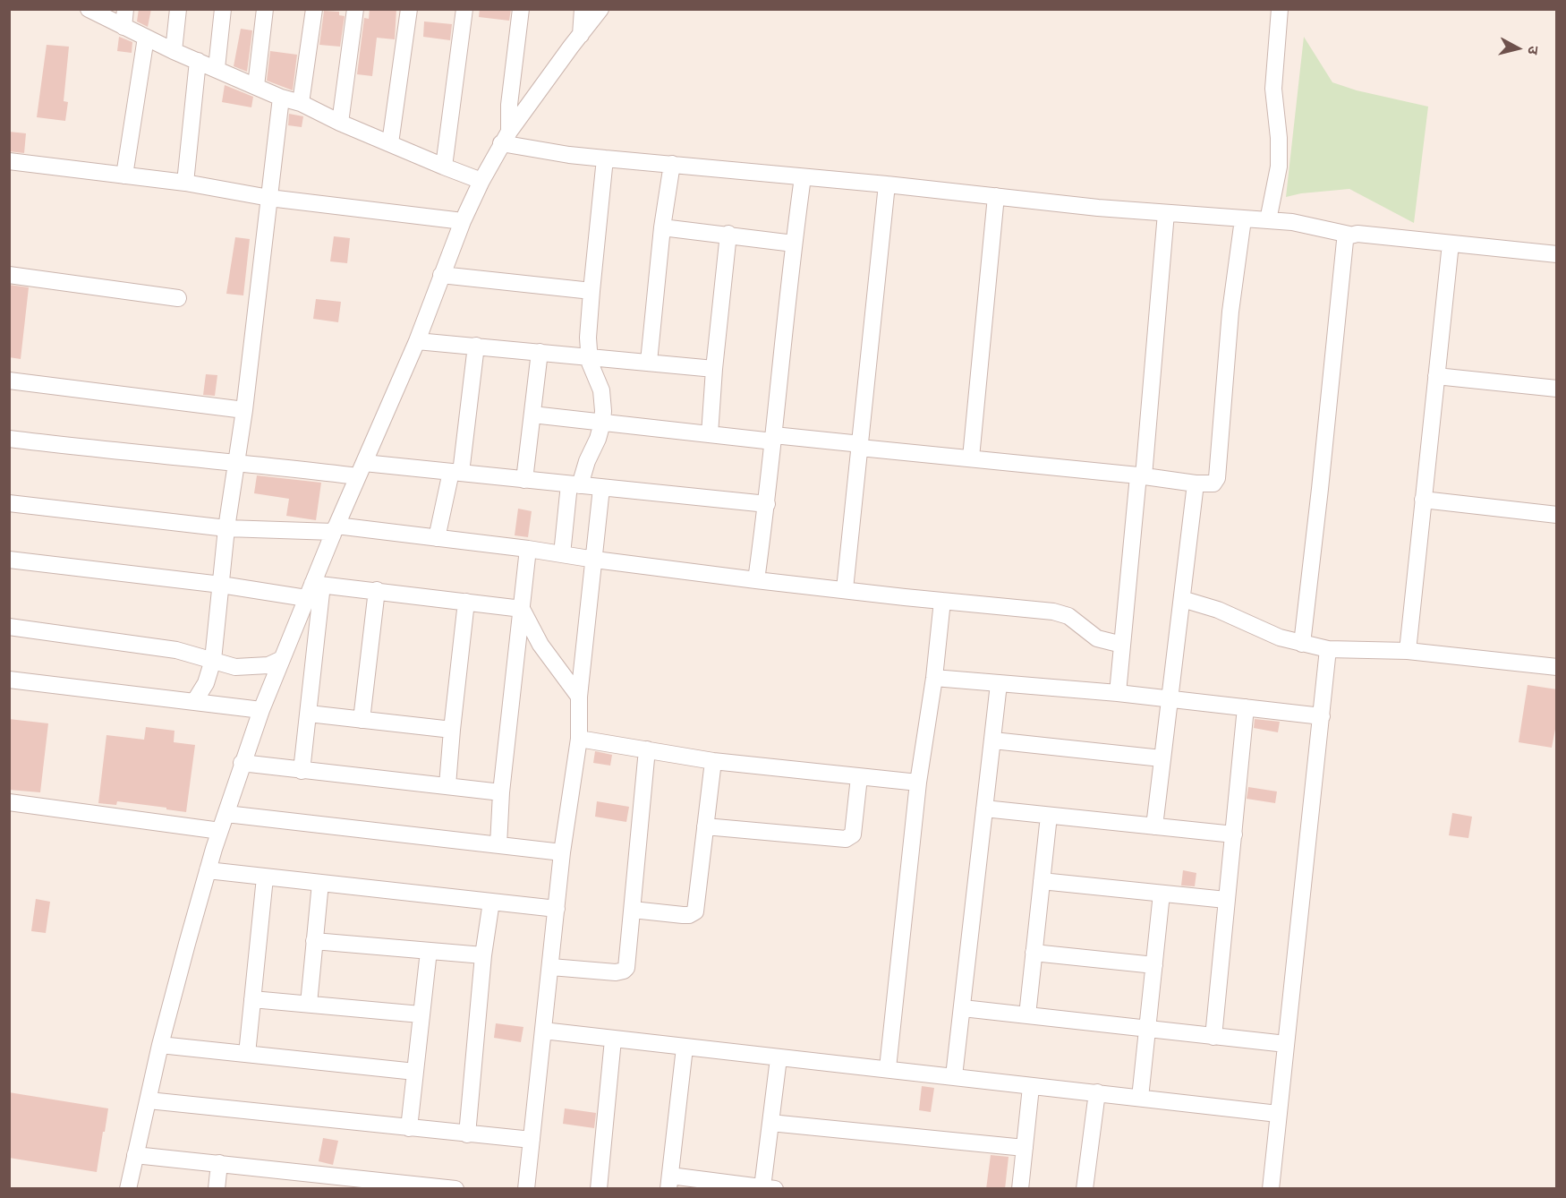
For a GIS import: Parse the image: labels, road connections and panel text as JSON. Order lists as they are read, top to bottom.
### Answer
{
  "north": "right"
}
